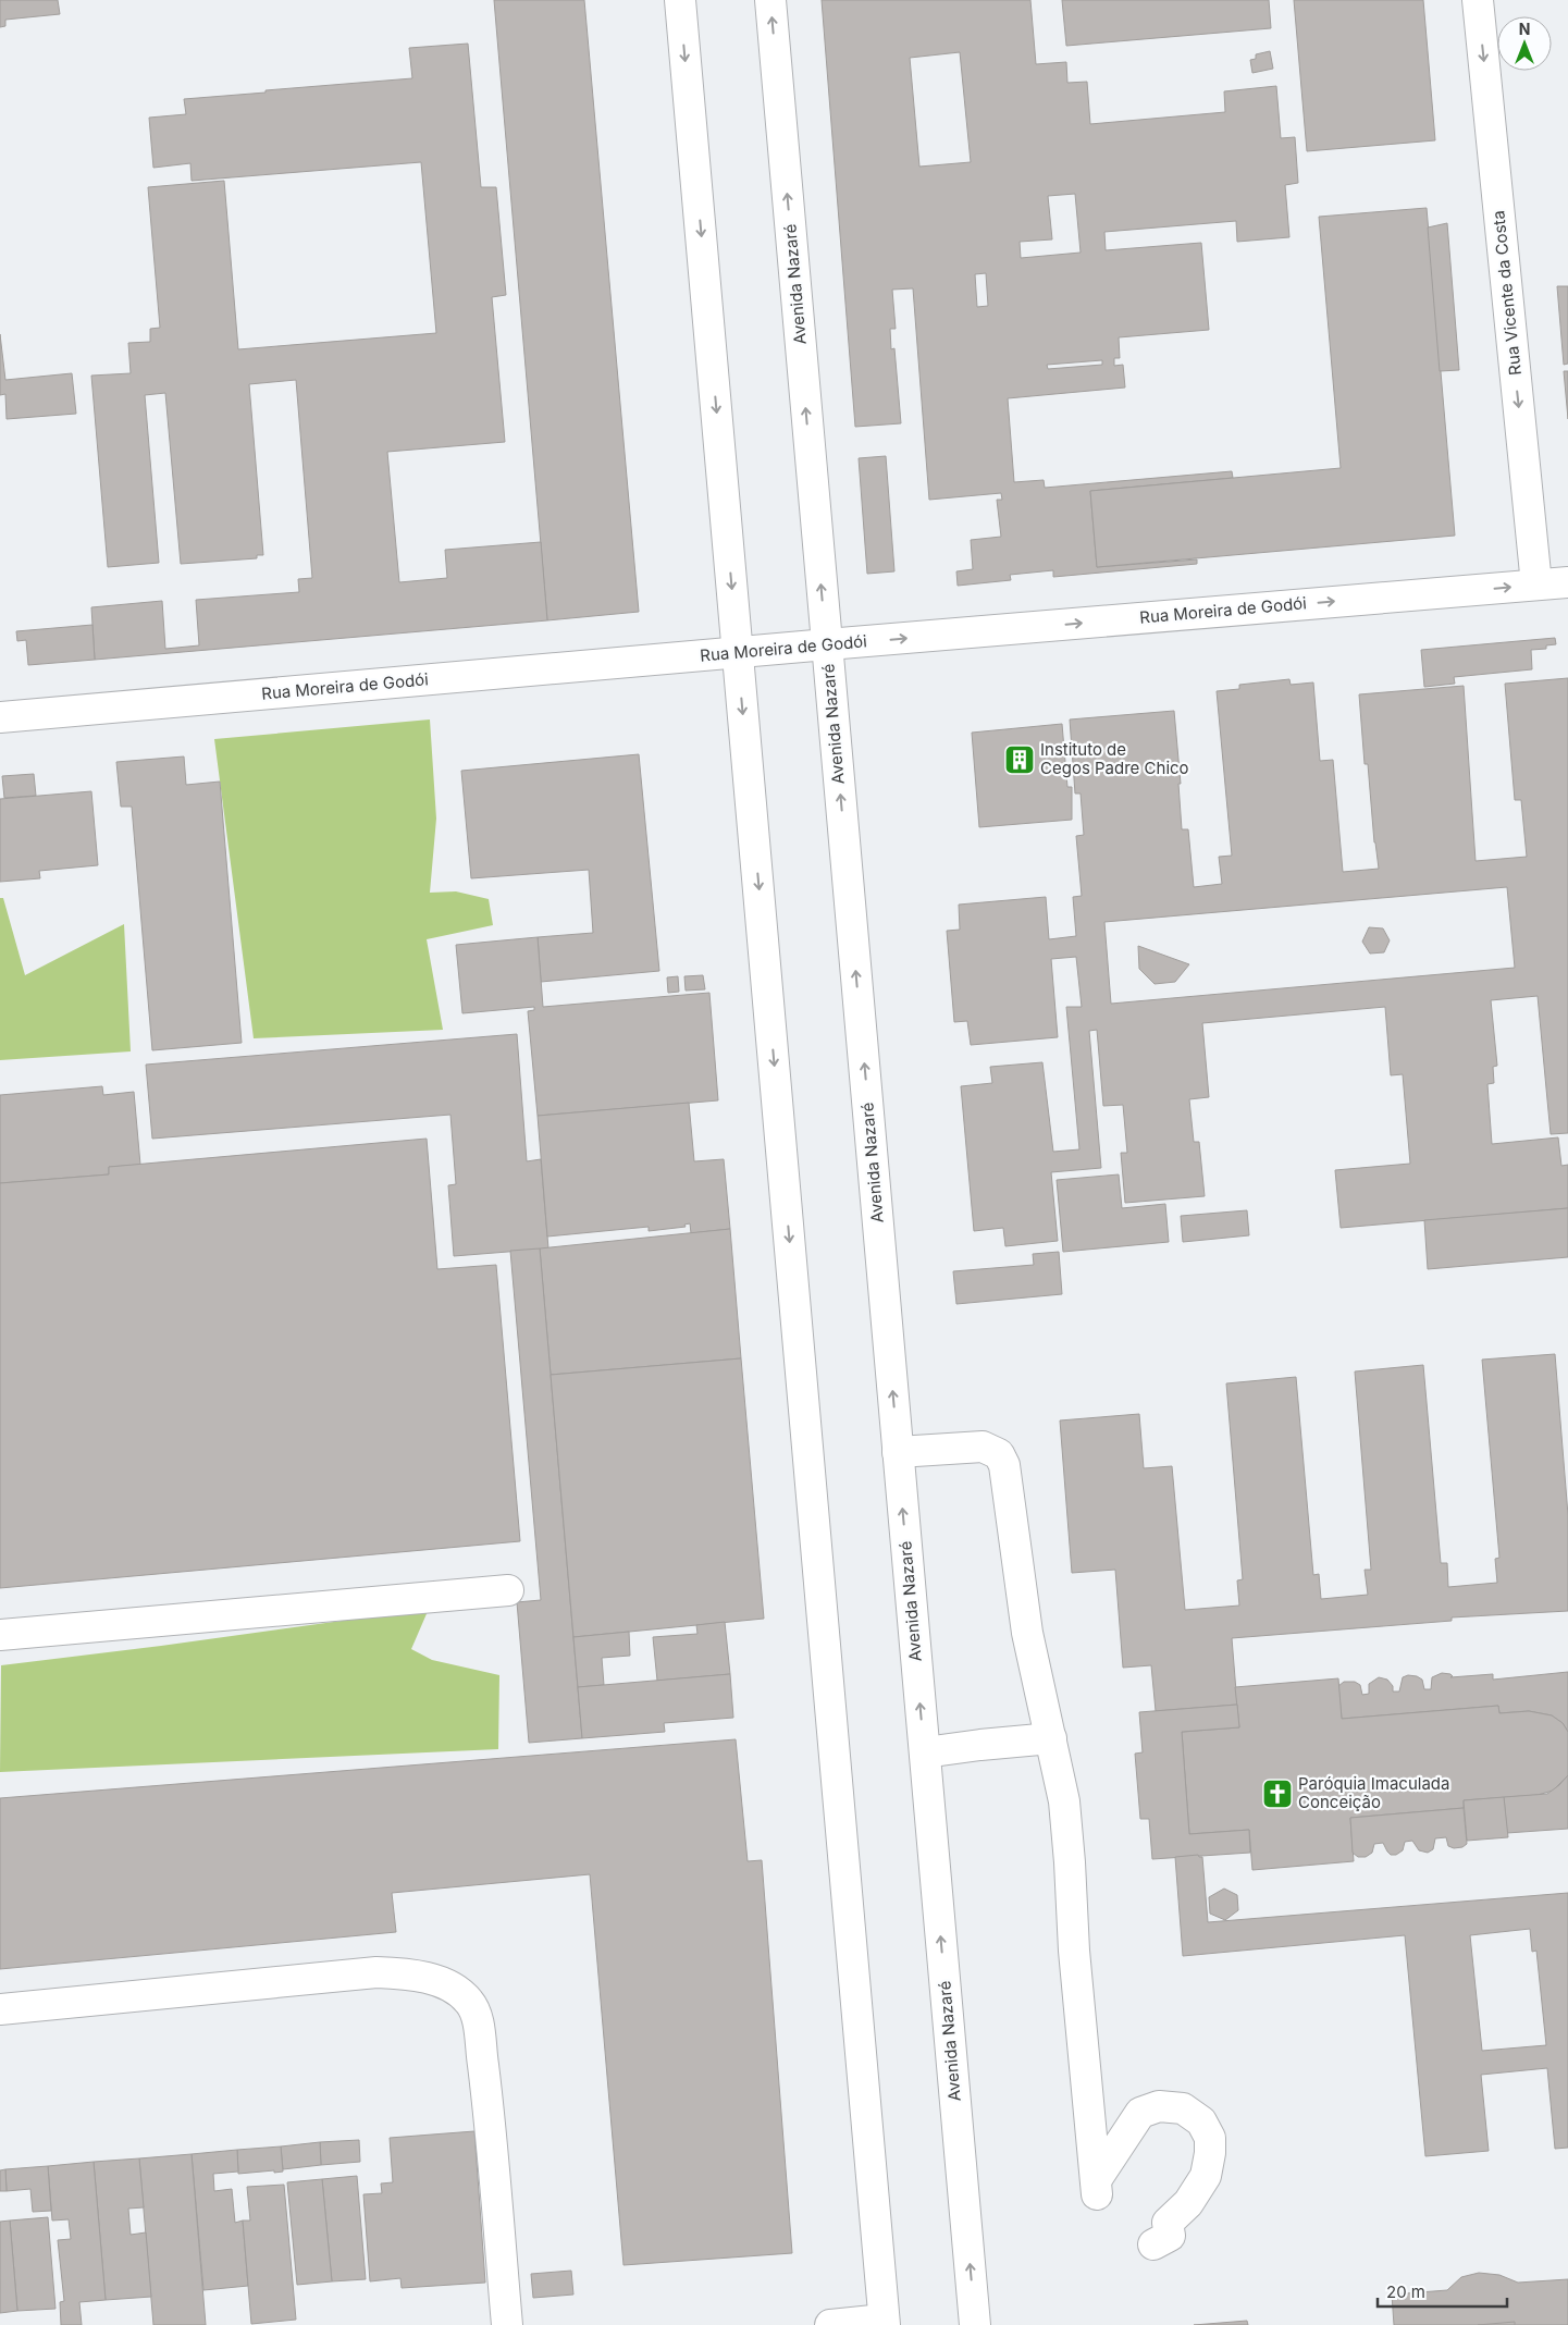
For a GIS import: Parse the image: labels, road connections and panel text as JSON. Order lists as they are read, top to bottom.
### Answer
{
  "streets": {
    "main road": ["Avenida Nazaré", "Rua Vicente da Costa", "Rua Moreira de Godói"]
  },
  "crossings": [
    ["Avenida Nazaré", "Rua Moreira de Godói"],
    ["Rua Vicente da Costa", "Rua Moreira de Godói"]
  ],
  "one_way": ["Rua Vicente da Costa", "Rua Moreira de Godói"],
  "places": {
    "building": ["Instituto de Cegos Padre Chico"],
    "church": ["Paróquia Imaculada Conceição"]
  },
  "scale_bar": "20 m",
  "north": "top"
}
